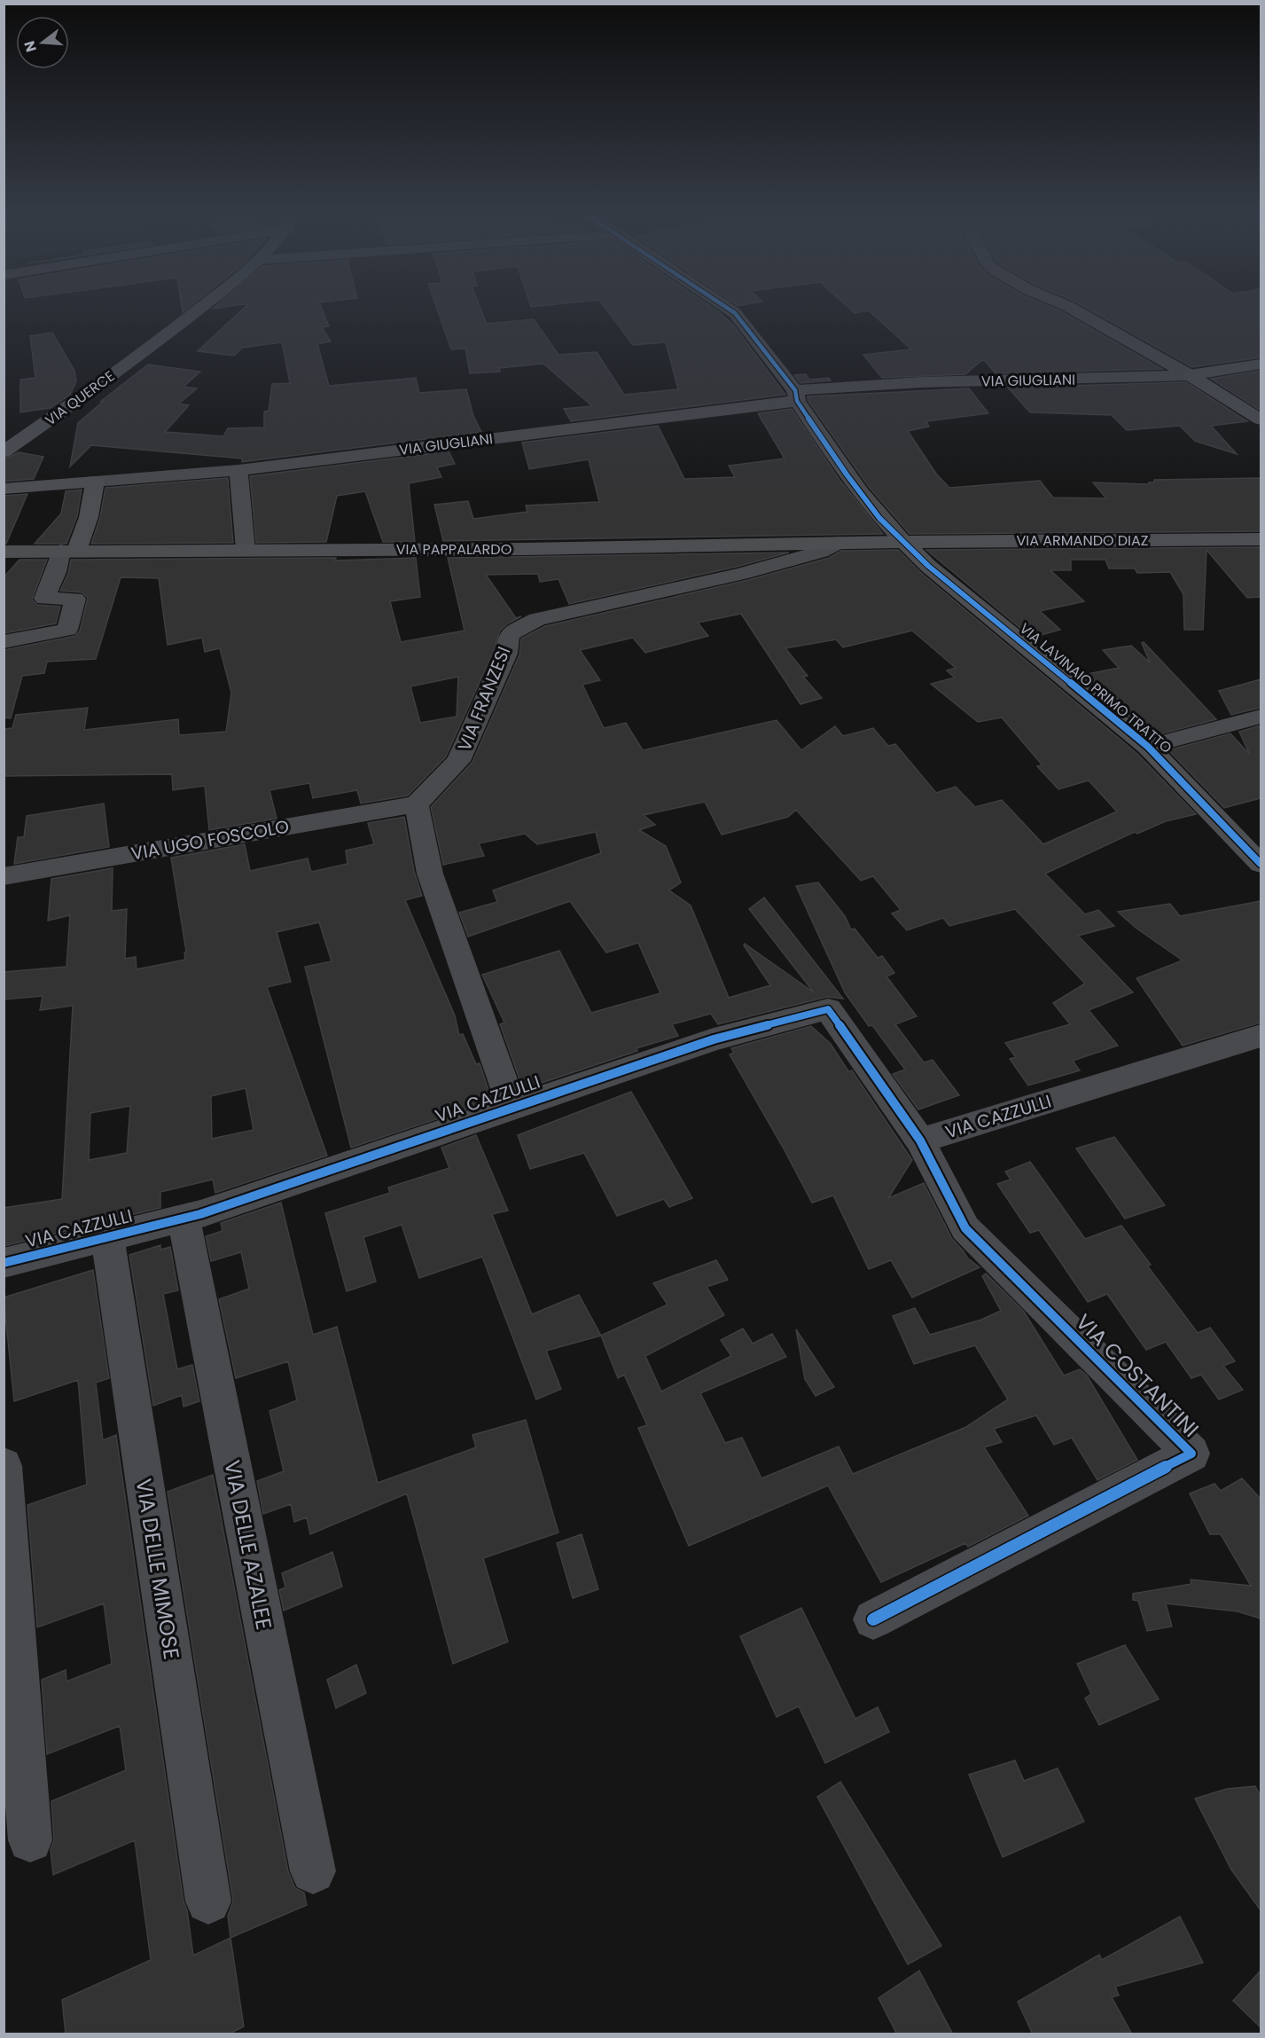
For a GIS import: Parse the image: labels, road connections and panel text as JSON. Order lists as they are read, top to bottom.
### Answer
{
  "streets": {
    "street": [
      "VIA GIUGLIANI",
      "VIA QUERCE",
      "VIA ARMANDO DIAZ",
      "VIA PAPPALARDO",
      "VIA LAVINAIO PRIMO TRATTO",
      "VIA FRANZESI",
      "VIA UGO FOSCOLO",
      "VIA CAZZULLI",
      "VIA COSTANTINI",
      "VIA DELLE AZALEE",
      "VIA DELLE MIMOSE"
    ]
  },
  "crossings": [
    ["VIA ARMANDO DIAZ", "VIA PAPPALARDO"],
    ["VIA ARMANDO DIAZ", "VIA LAVINAIO PRIMO TRATTO"],
    ["VIA PAPPALARDO", "VIA LAVINAIO PRIMO TRATTO"],
    ["VIA PAPPALARDO", "VIA FRANZESI"],
    ["VIA FRANZESI", "VIA UGO FOSCOLO"],
    ["VIA CAZZULLI", "VIA COSTANTINI"],
    ["VIA CAZZULLI", "VIA DELLE AZALEE"],
    ["VIA CAZZULLI", "VIA DELLE MIMOSE"]
  ],
  "north": "left"
}
